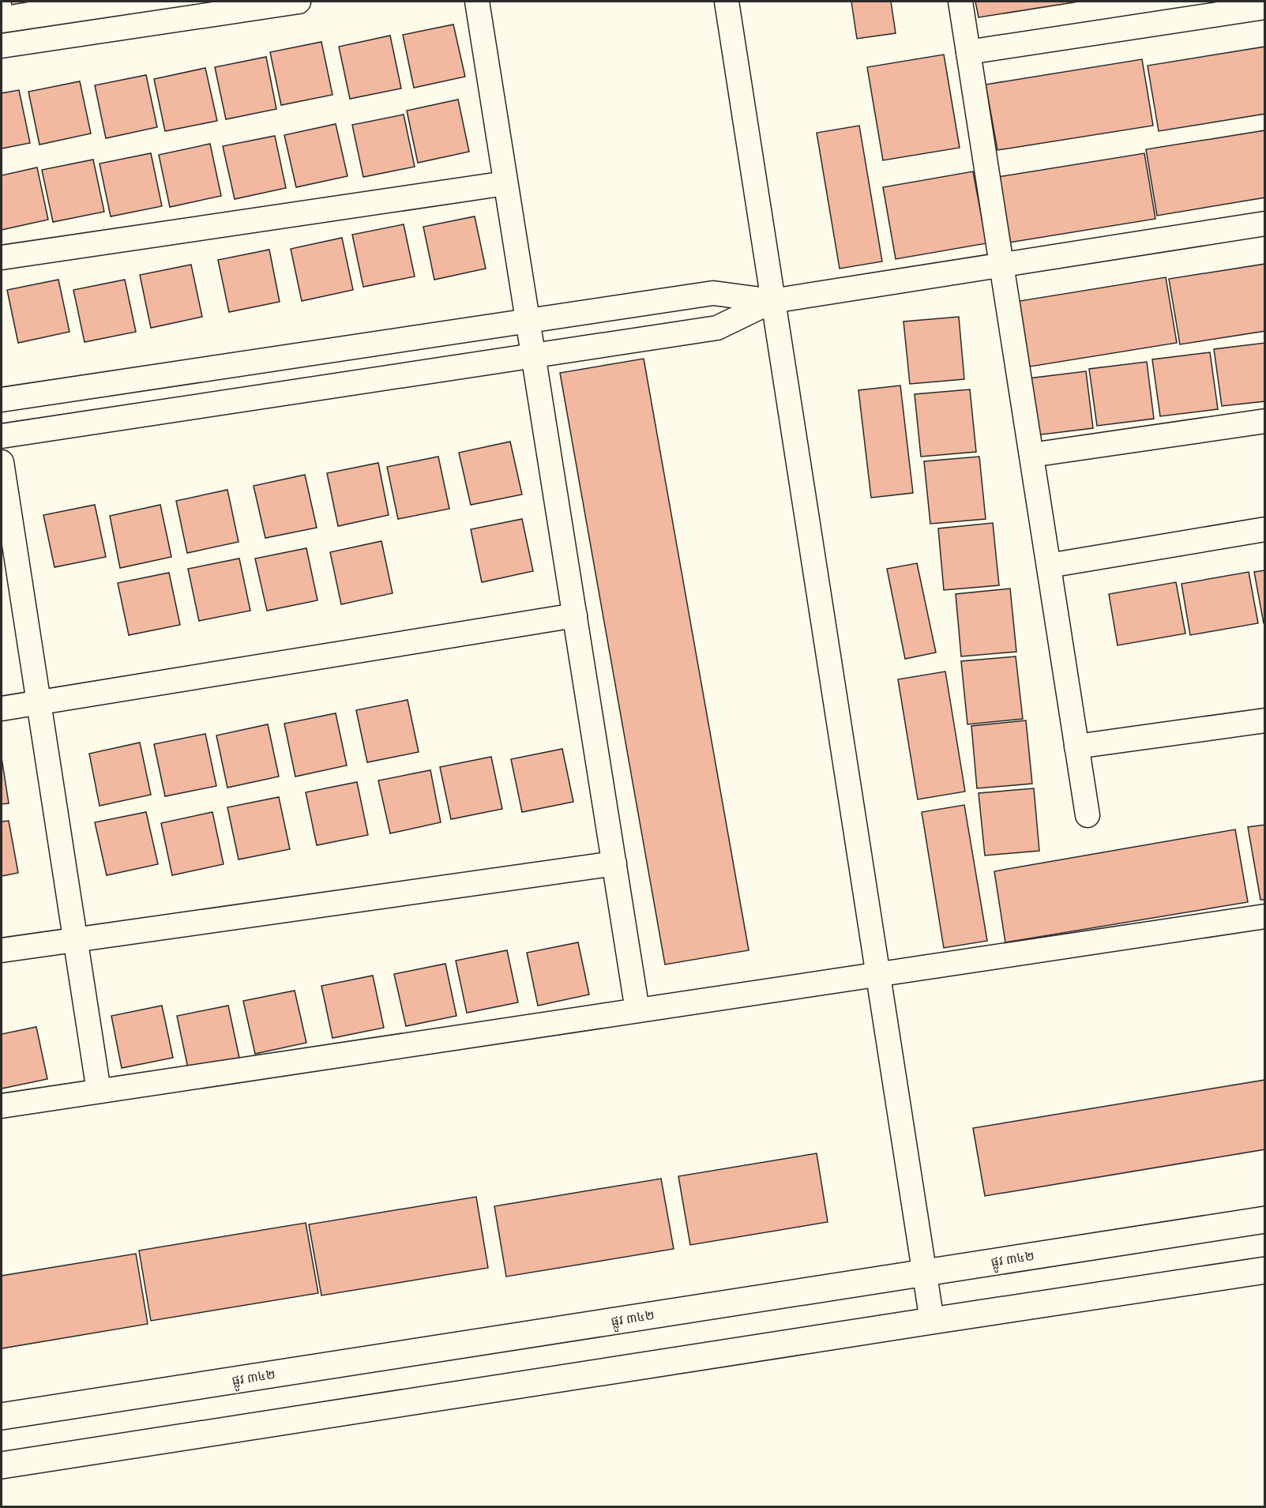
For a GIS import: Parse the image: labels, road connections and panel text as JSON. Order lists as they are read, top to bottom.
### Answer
{
  "streets": {
    "main road": ["ផ្លូវ ៣៤២"]
  }
}
